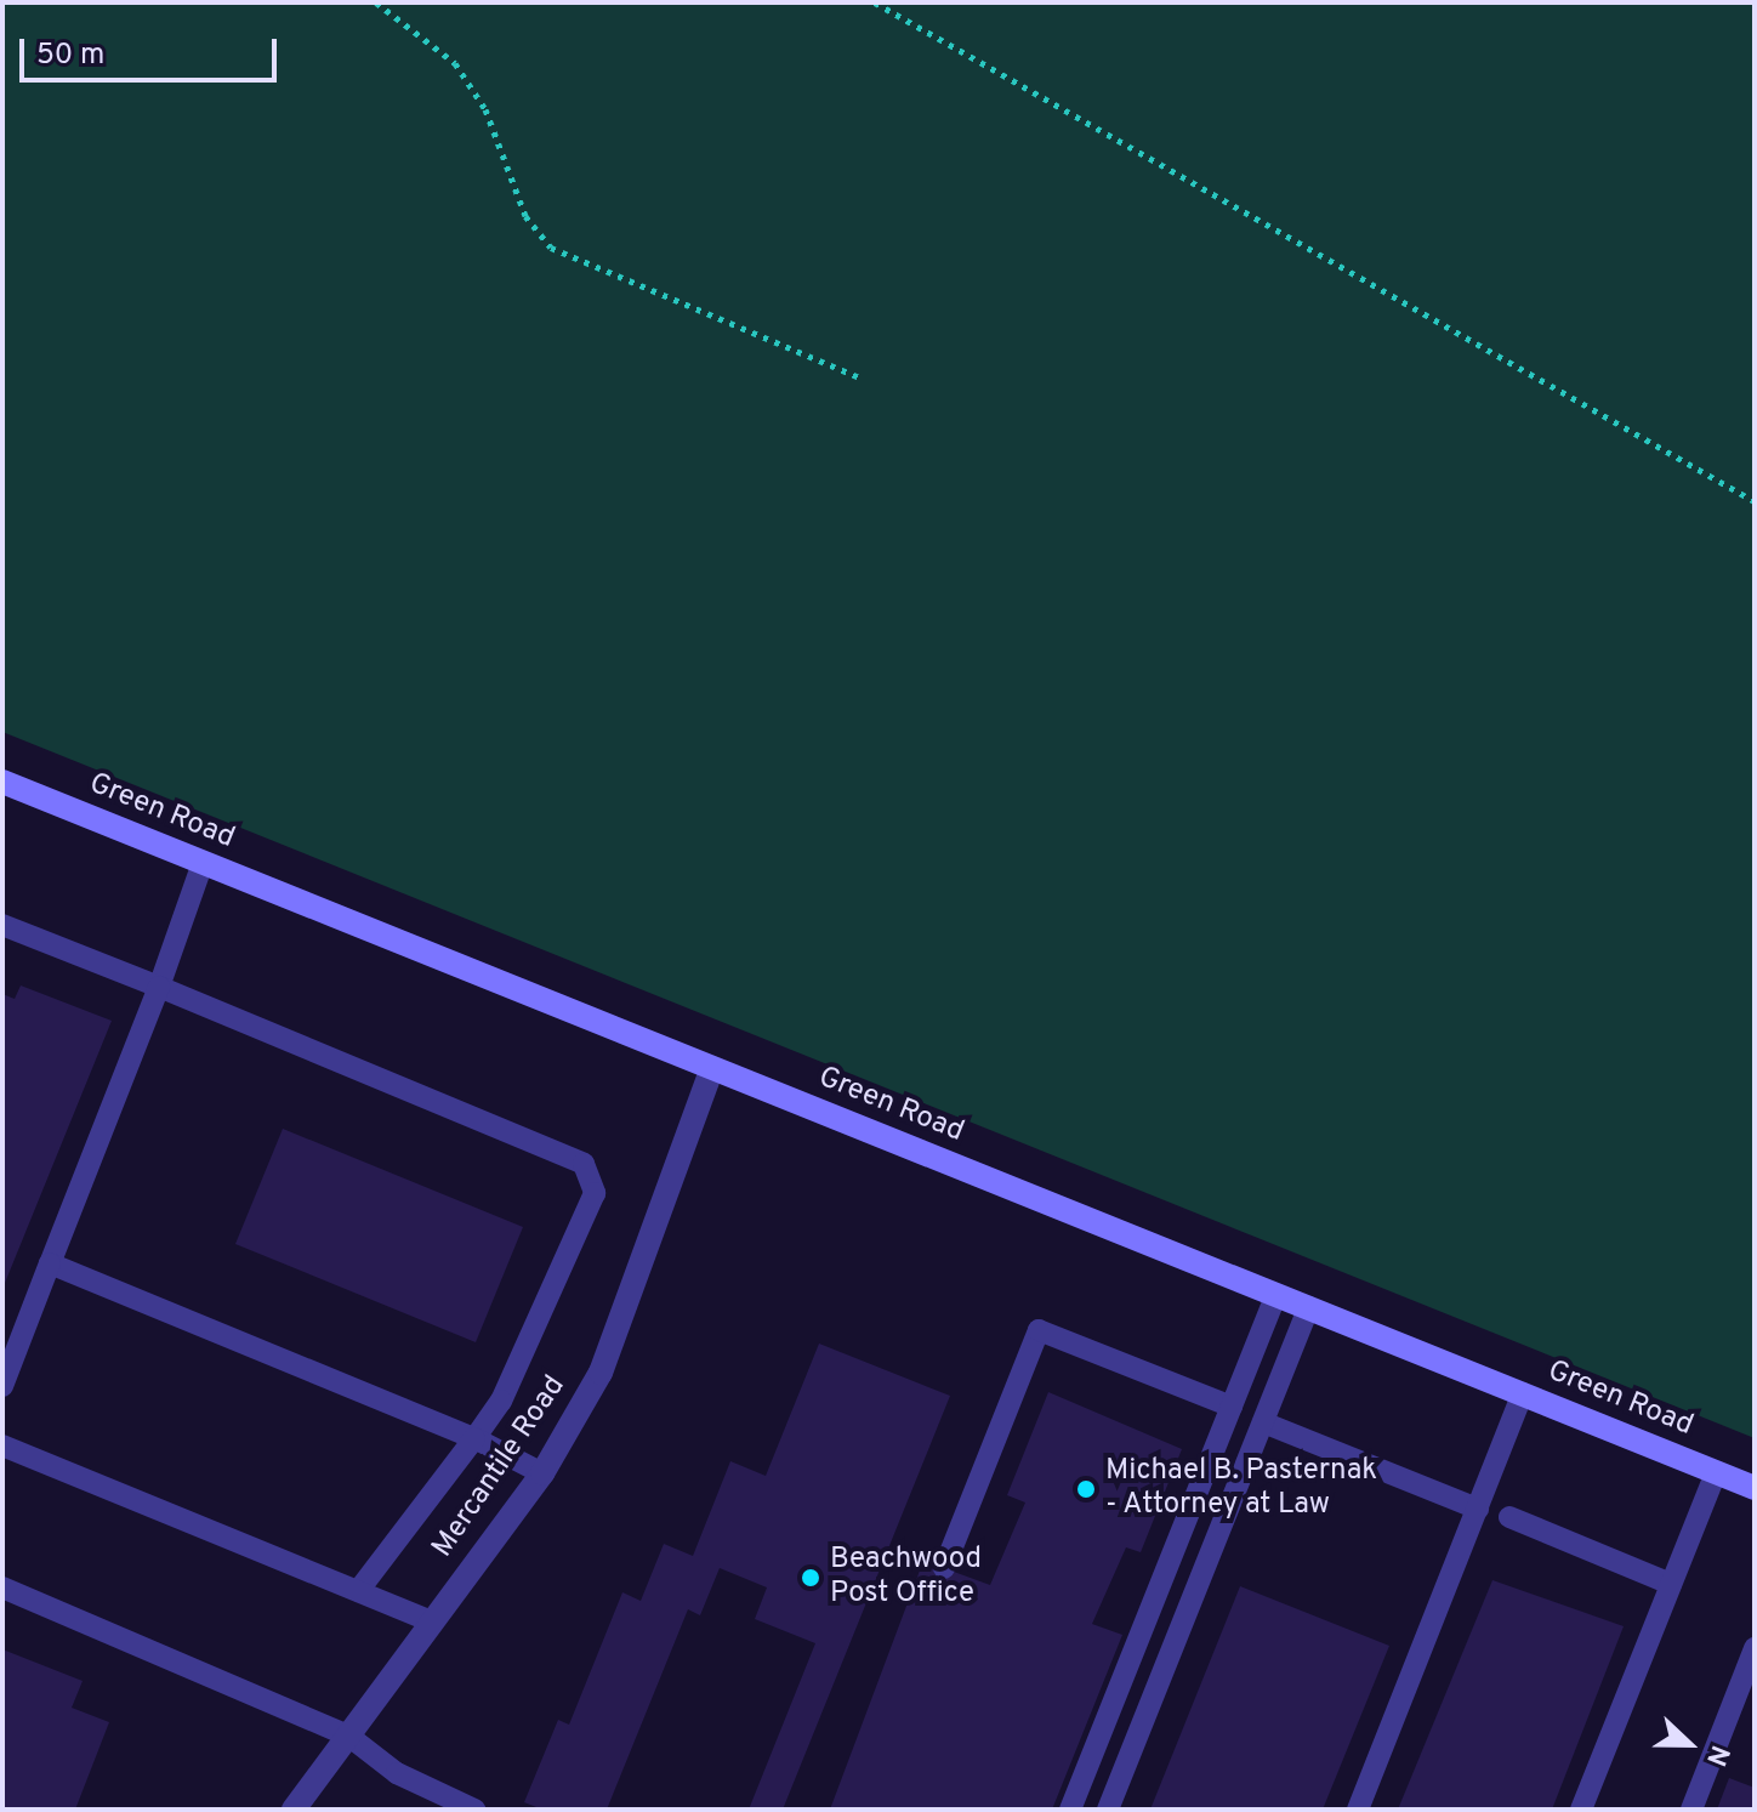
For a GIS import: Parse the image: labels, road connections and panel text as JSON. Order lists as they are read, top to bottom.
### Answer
{
  "streets": {
    "main road": ["Green Road"],
    "street": ["Mercantile Road"]
  },
  "crossings": [
    ["Green Road", "Mercantile Road"]
  ],
  "places": ["Michael B. Pasternak - Attorney at Law", "Beachwood Post Office"],
  "scale_bar": "50 m",
  "north": "right"
}
